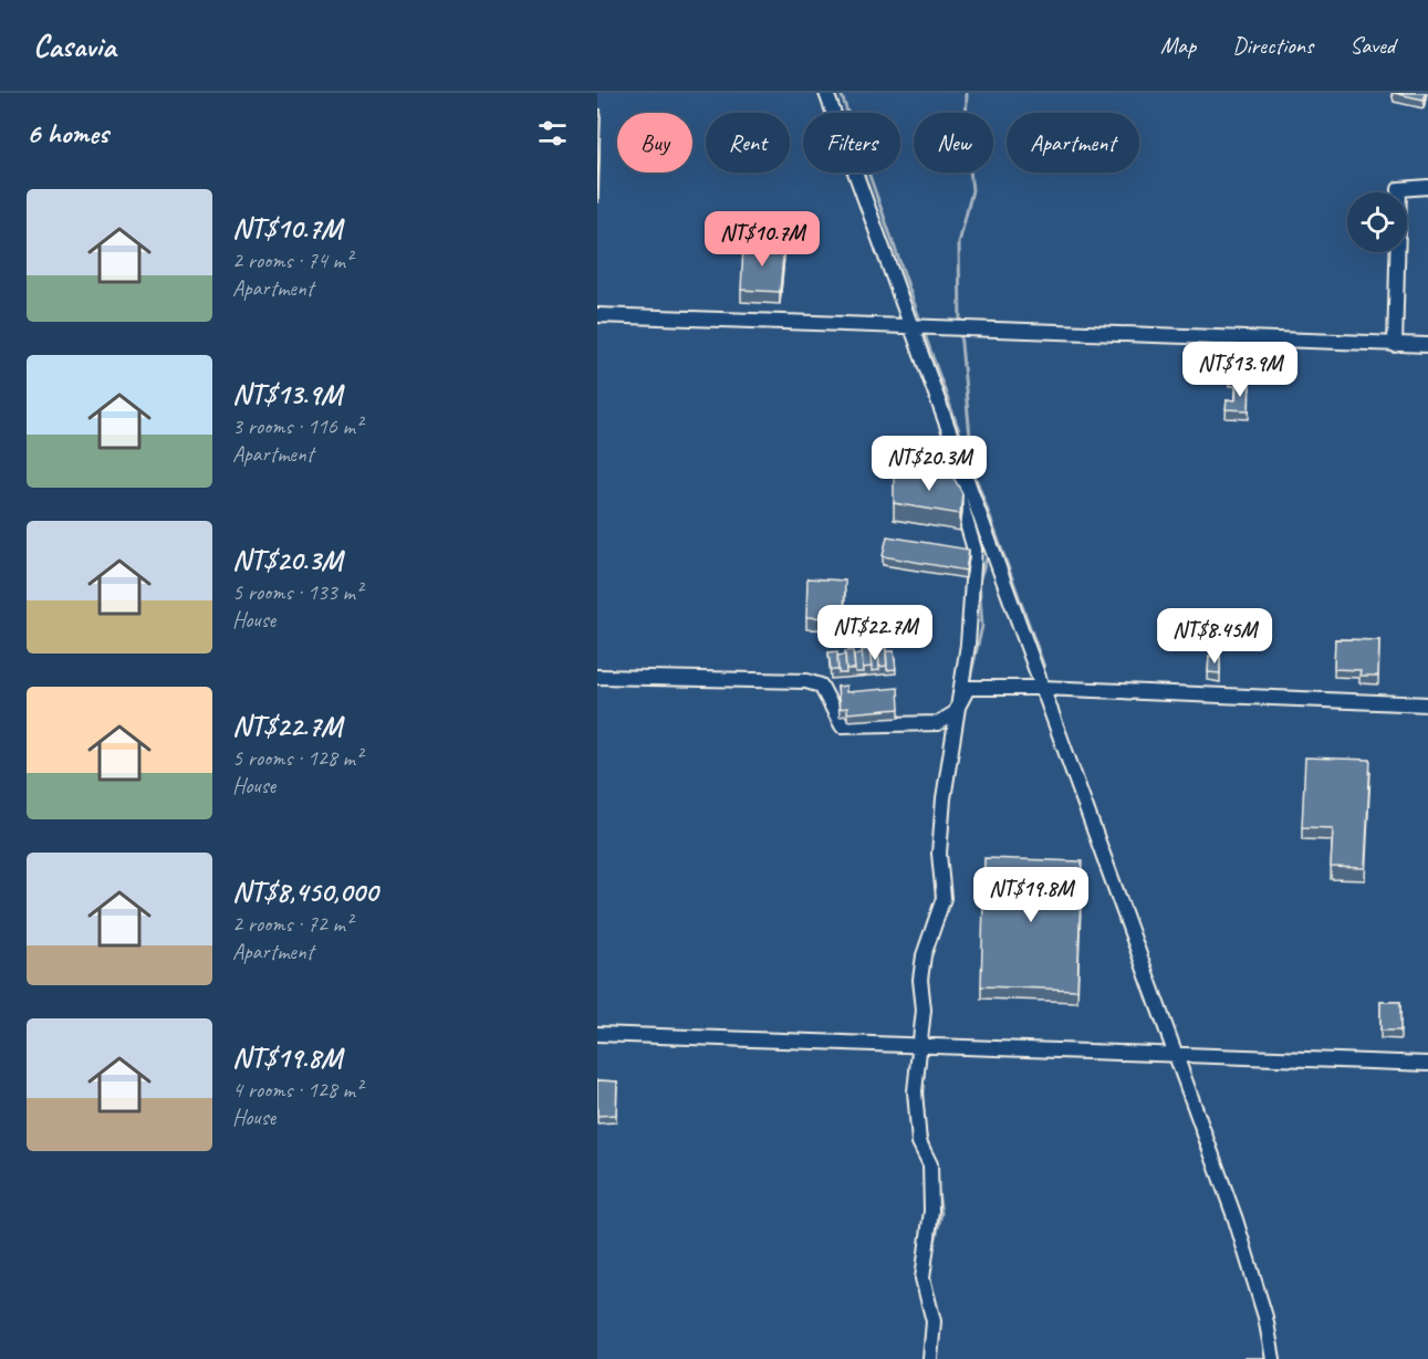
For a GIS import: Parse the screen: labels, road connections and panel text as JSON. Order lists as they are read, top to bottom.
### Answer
{
  "page": {
    "header": "Casavia",
    "nav": ["Map", "Directions", "Saved"],
    "heading": "6 homes",
    "chip": [
      "Buy",
      "Rent",
      "Filters",
      "New",
      "Apartment"
    ],
    "list": [
      {
        "name": "NT$10.7M",
        "note": "2 rooms · 74 m² · Apartment"
      },
      {
        "name": "NT$13.9M",
        "note": "3 rooms · 116 m² · Apartment"
      },
      {
        "name": "NT$20.3M",
        "note": "5 rooms · 133 m² · House"
      },
      {
        "name": "NT$22.7M",
        "note": "5 rooms · 128 m² · House"
      },
      {
        "name": "NT$8,450,000",
        "note": "2 rooms · 72 m² · Apartment"
      },
      {
        "name": "NT$19.8M",
        "note": "4 rooms · 128 m² · House"
      }
    ],
    "price": [
      "NT$10.7M",
      "NT$13.9M",
      "NT$20.3M",
      "NT$22.7M",
      "NT$8.45M",
      "NT$19.8M"
    ]
  }
}
